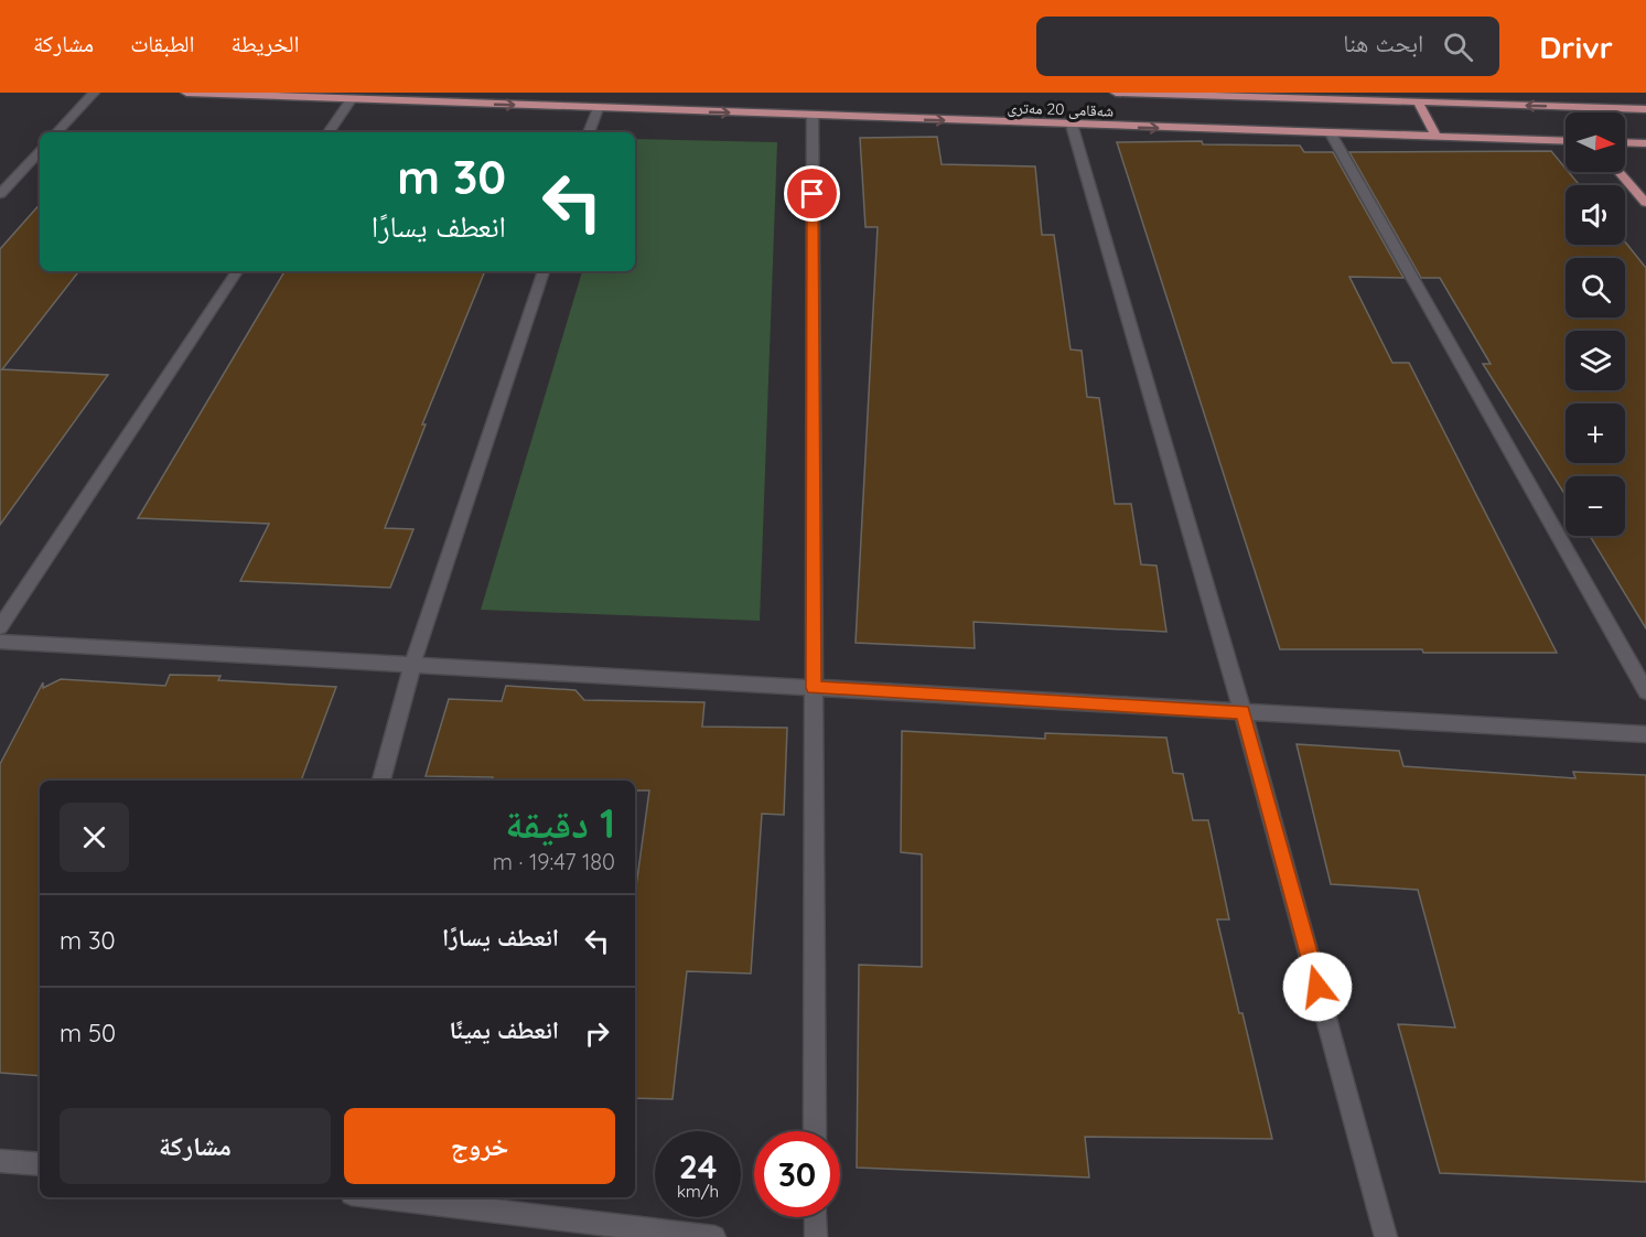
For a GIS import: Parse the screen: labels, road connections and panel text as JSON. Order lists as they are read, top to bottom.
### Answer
{
  "streets": {
    "main road": ["شەقامی 20 مەتری"]
  },
  "north": "right",
  "page": {
    "header": "Drivr",
    "search": "ابحث هنا",
    "nav": ["الخريطة", "الطبقات", "مشاركة"],
    "map_buttons": ["+", "−"],
    "turn": ["30 m", "انعطف يسارًا"],
    "heading": ["1 دقيقة", "180 m · 19:47"],
    "list": [
      {
        "name": "انعطف يسارًا",
        "value": "30 m"
      },
      {
        "name": "انعطف يمينًا",
        "value": "50 m"
      }
    ],
    "buttons": ["خروج", "مشاركة"],
    "speed": "24 km/h",
    "limit": "30"
  }
}
